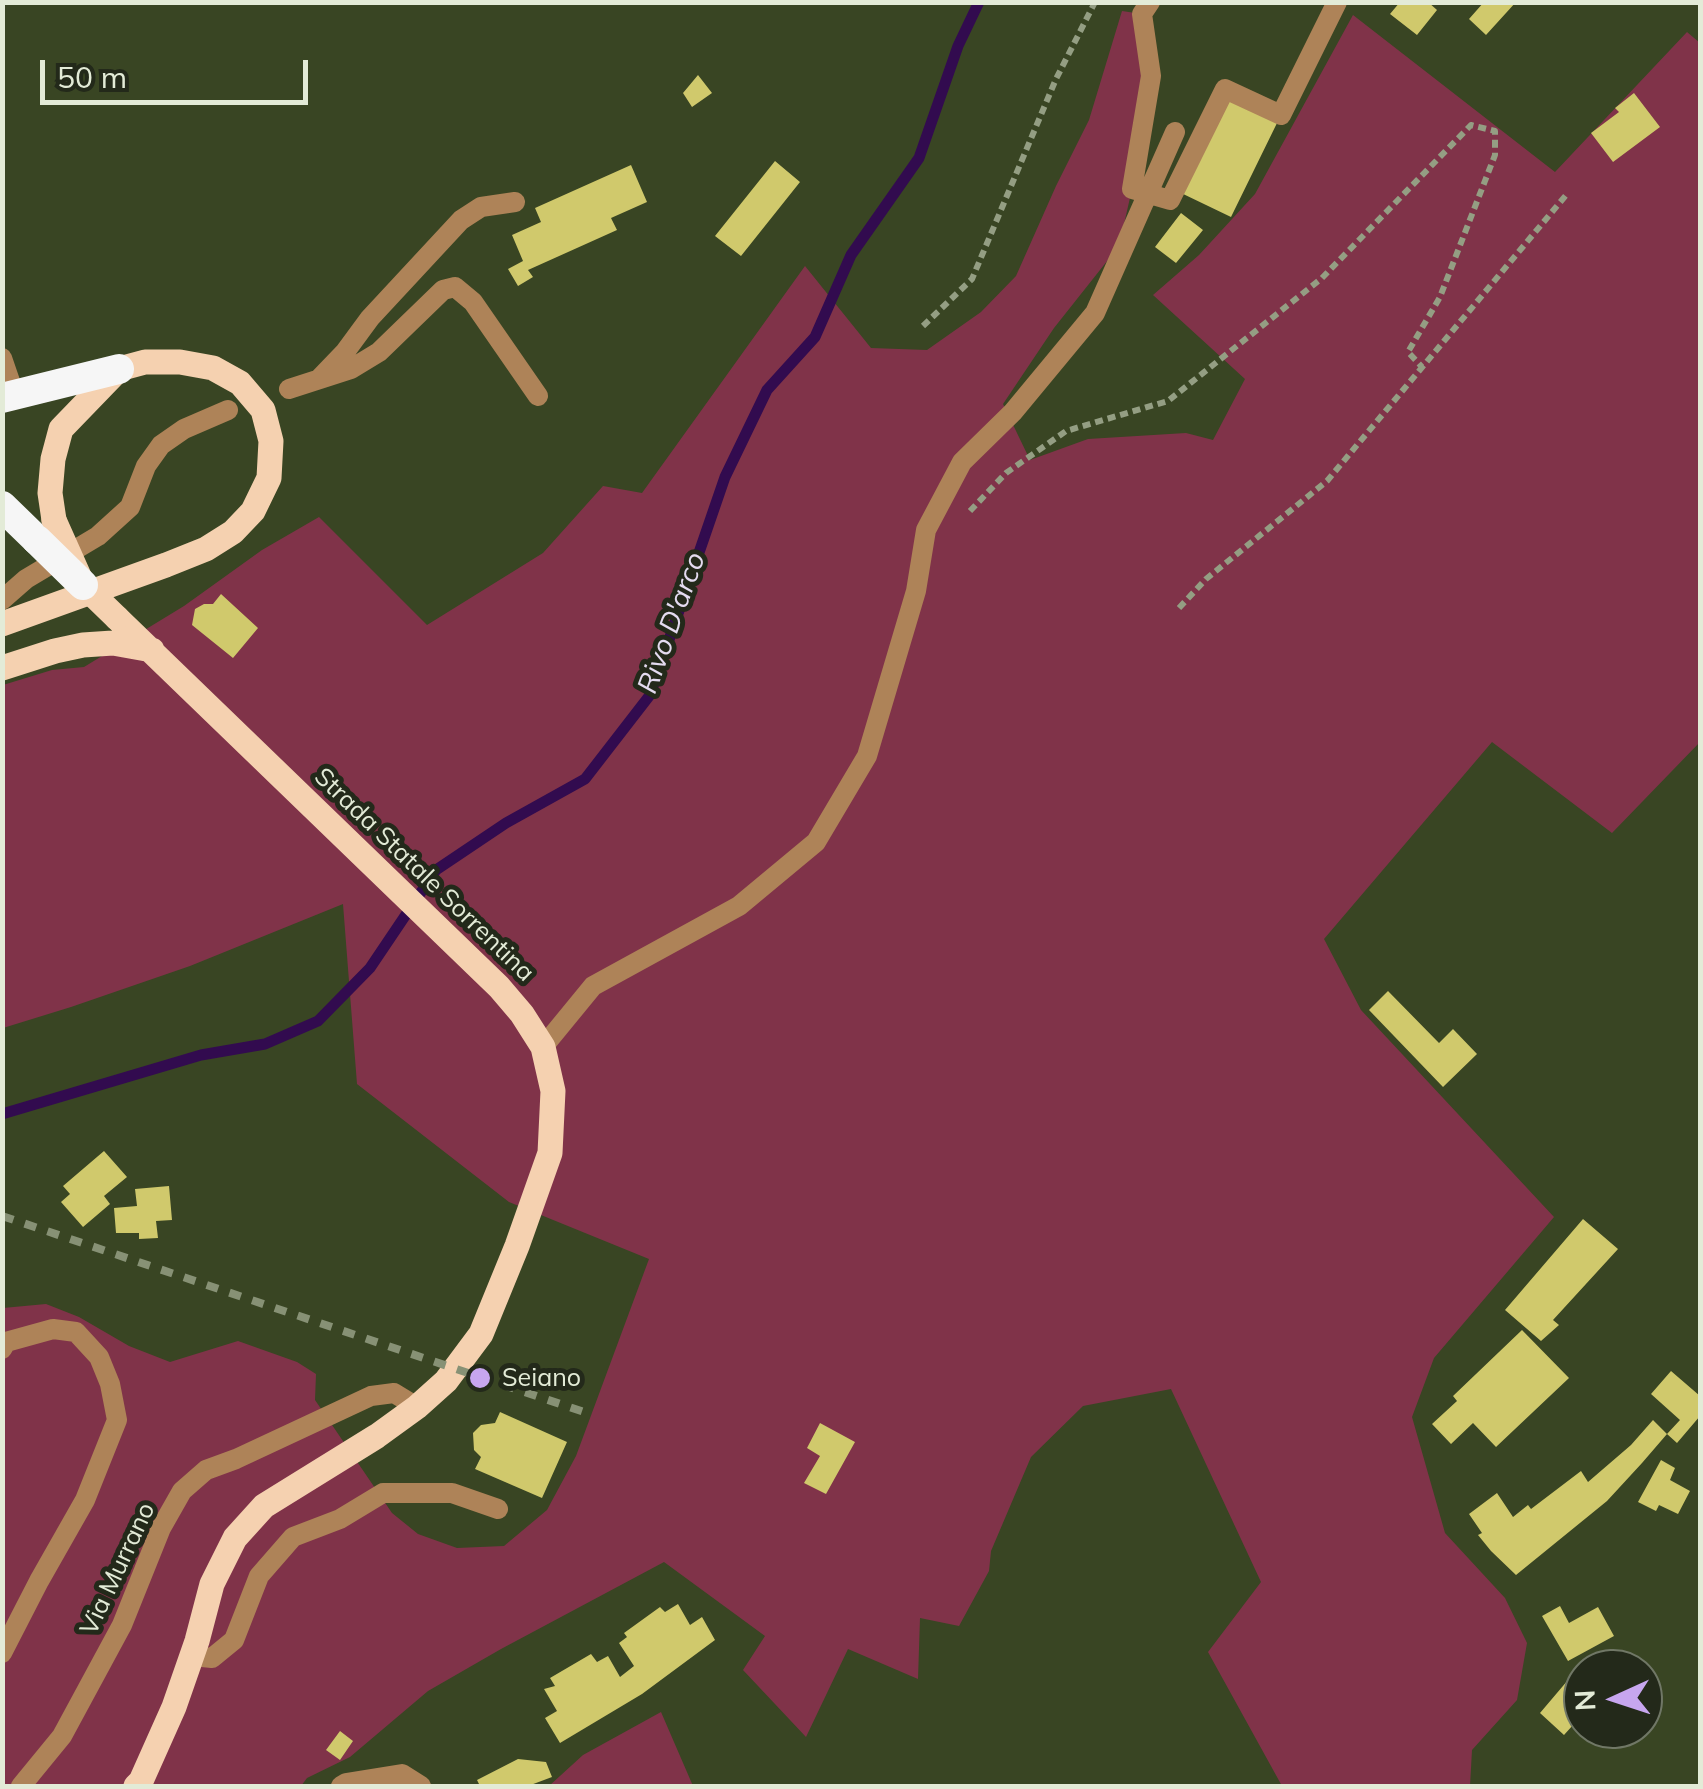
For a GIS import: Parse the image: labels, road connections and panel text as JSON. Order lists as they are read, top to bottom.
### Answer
{
  "streets": {
    "highway": ["Strada Statale Sorrentina"],
    "street": ["Via Murrano"]
  },
  "crossings": [
    ["Strada Statale Sorrentina", "Via Murrano"]
  ],
  "water": ["Rivo D'arco"],
  "places": ["Seiano"],
  "scale_bar": "50 m",
  "north": "left"
}
